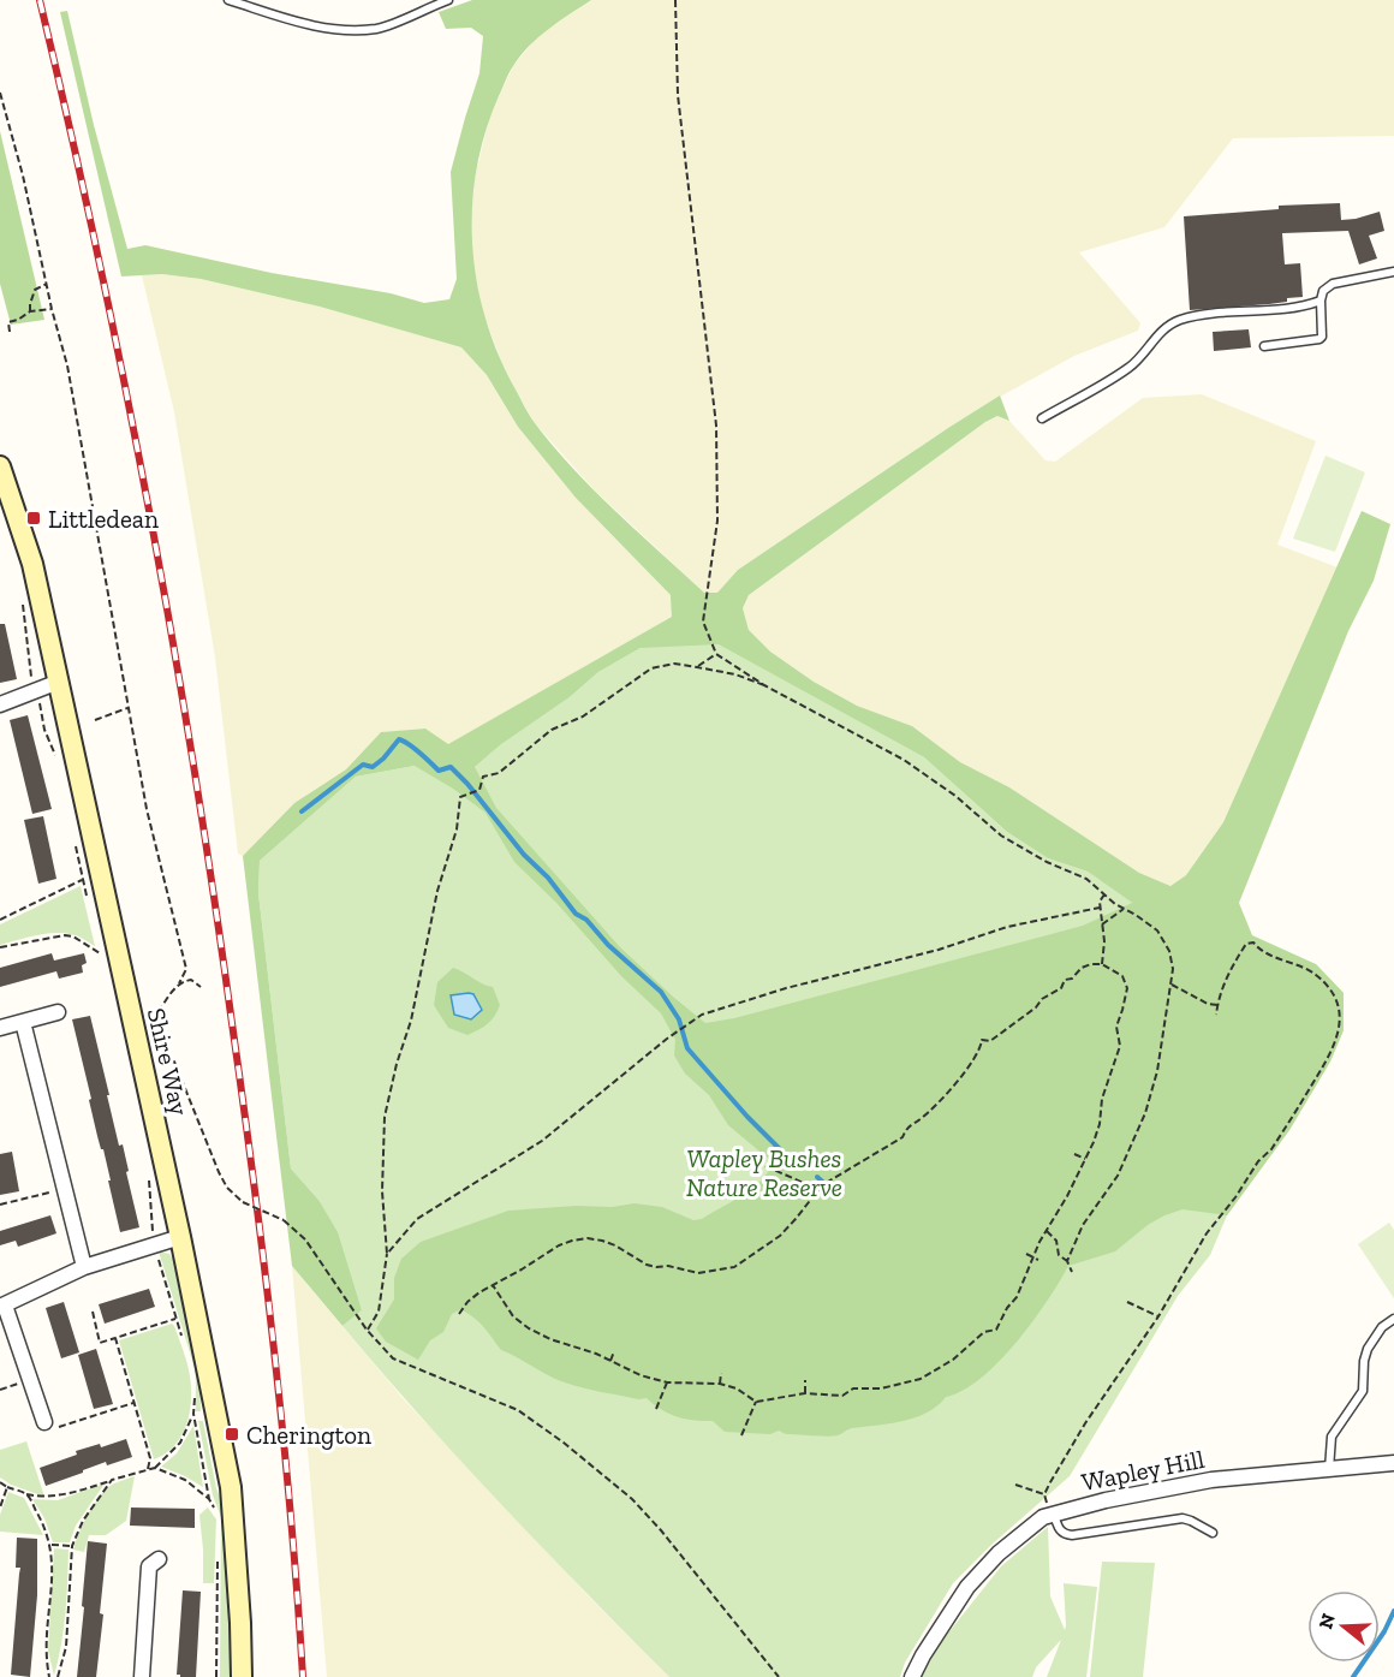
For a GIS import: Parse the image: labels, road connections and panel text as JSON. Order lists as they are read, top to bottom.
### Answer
{
  "streets": {
    "street": ["Shire Way", "Wapley Hill"]
  },
  "parks": ["Wapley Bushes Nature Reserve"],
  "places": {
    "transit": ["Littledean", "Cherington"]
  },
  "north": "left"
}
